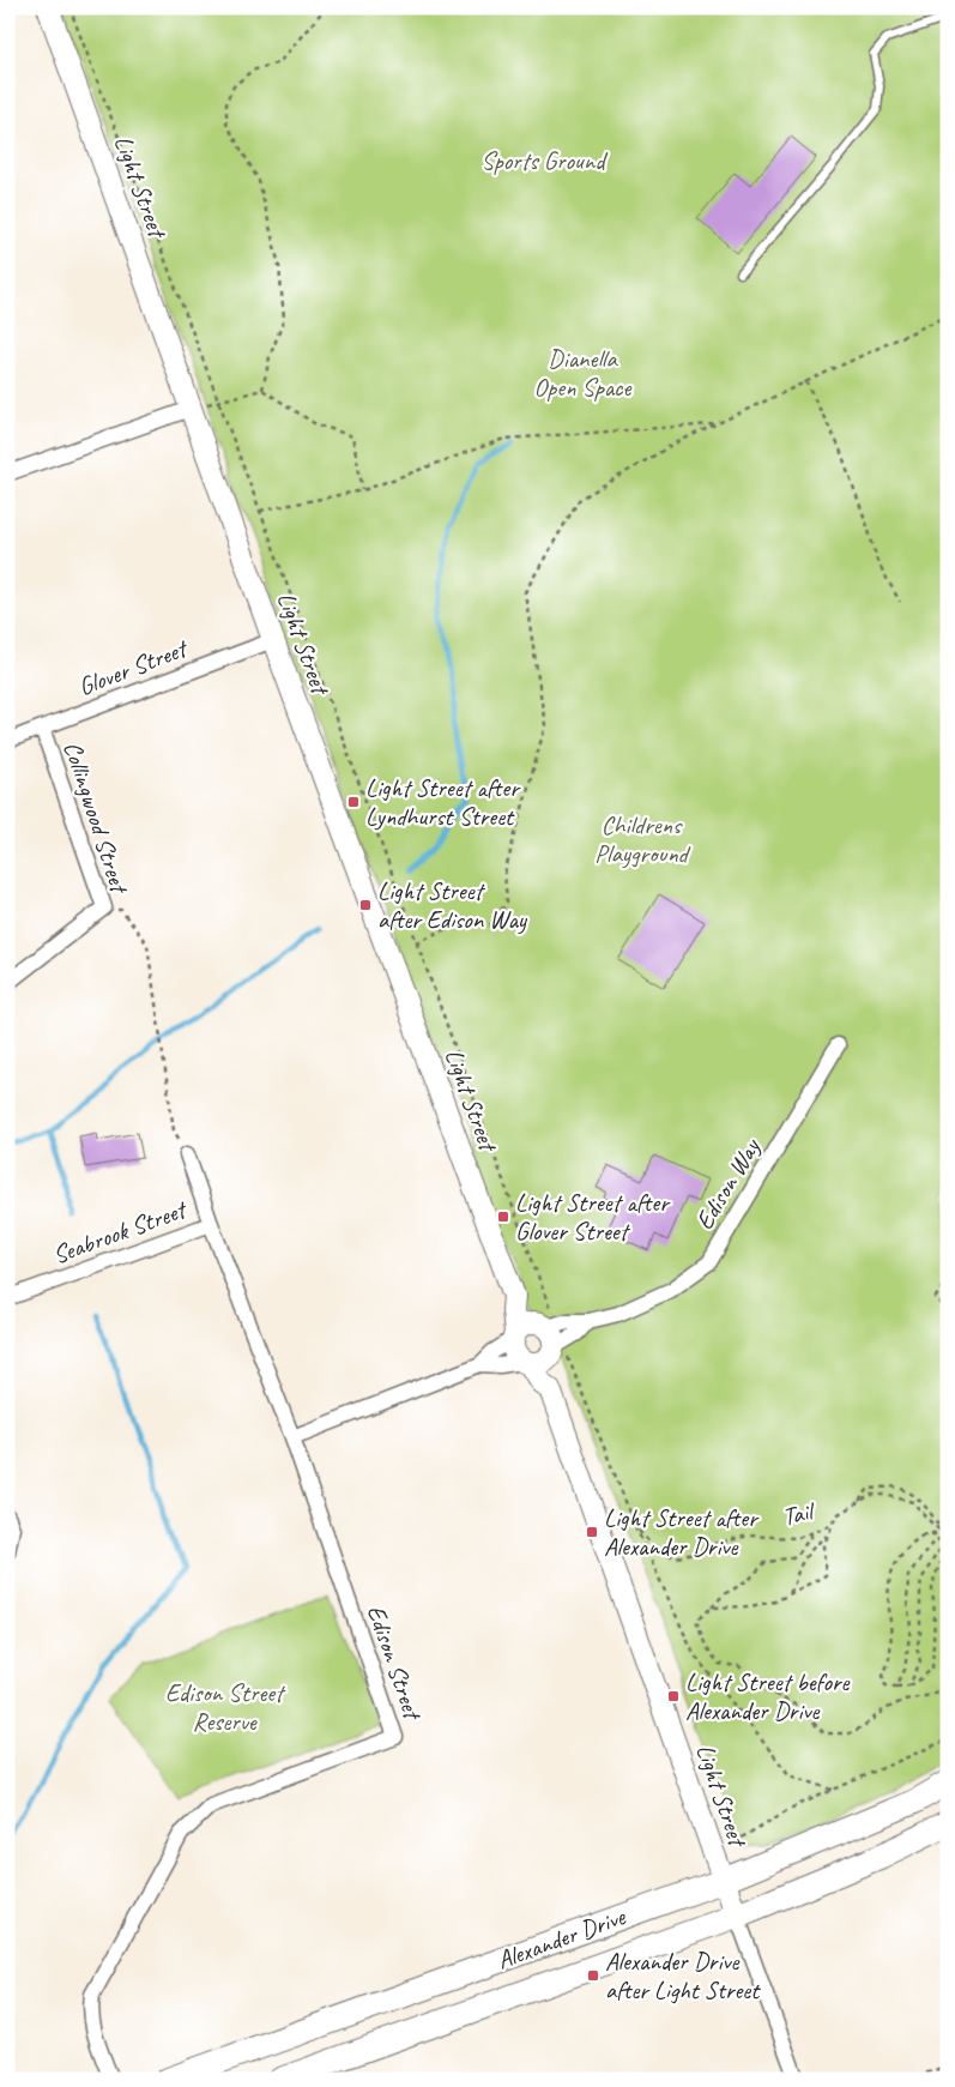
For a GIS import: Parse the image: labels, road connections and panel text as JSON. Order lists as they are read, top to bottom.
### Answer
{
  "streets": {
    "main road": ["Alexander Drive"],
    "street": [
      "Light Street",
      "Glover Street",
      "Collingwood Street",
      "Edison Way",
      "Seabrook Street",
      "Edison Street"
    ],
    "path": ["Tail"]
  },
  "crossings": [
    ["Light Street", "Glover Street"],
    ["Light Street", "Edison Way"],
    ["Light Street", "Alexander Drive"],
    ["Glover Street", "Collingwood Street"],
    ["Seabrook Street", "Edison Street"]
  ],
  "parks": [
    "Sports Ground",
    "Dianella Open Space",
    "Childrens Playground",
    "Edison Street Reserve"
  ],
  "places": {
    "transit": [
      "Light Street after Lyndhurst Street",
      "Light Street after Edison Way",
      "Light Street after Glover Street",
      "Light Street after Alexander Drive",
      "Light Street before Alexander Drive",
      "Alexander Drive after Light Street"
    ]
  }
}
